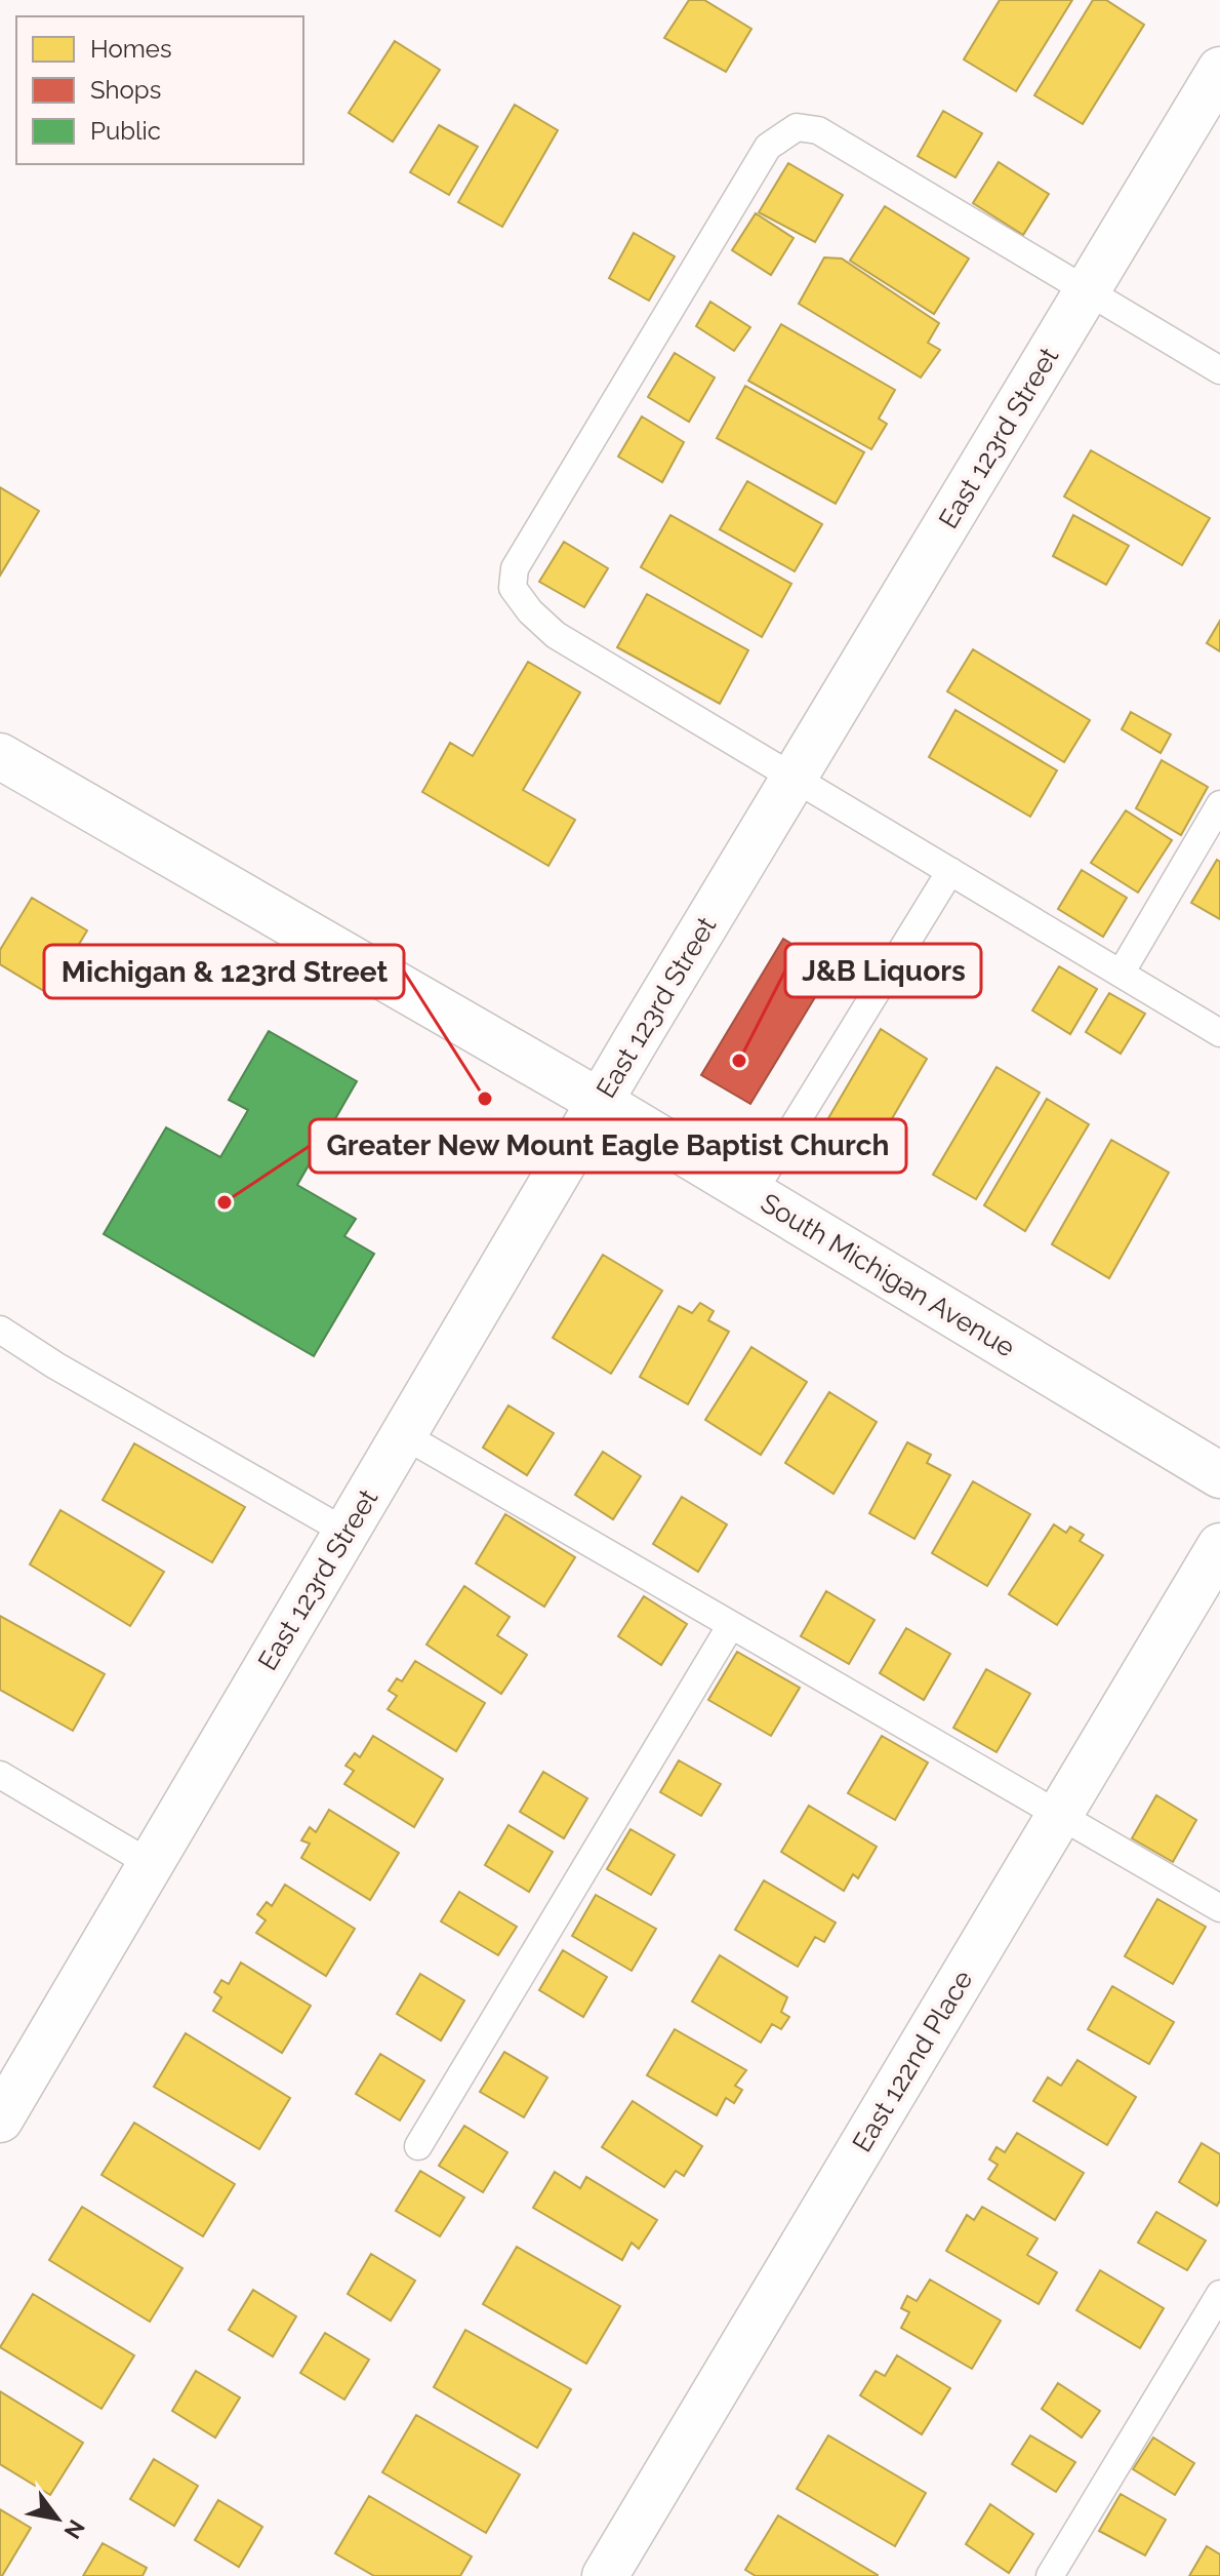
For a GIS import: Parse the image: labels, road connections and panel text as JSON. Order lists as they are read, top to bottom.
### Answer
{
  "streets": {
    "street": ["East 123rd Street", "South Michigan Avenue", "East 122nd Place"]
  },
  "crossings": [
    ["East 123rd Street", "South Michigan Avenue"]
  ],
  "places": ["J&B Liquors", "Michigan & 123rd Street", "Greater New Mount Eagle Baptist Church"],
  "legend": ["Homes", "Shops", "Public"],
  "north": "bottom right"
}
